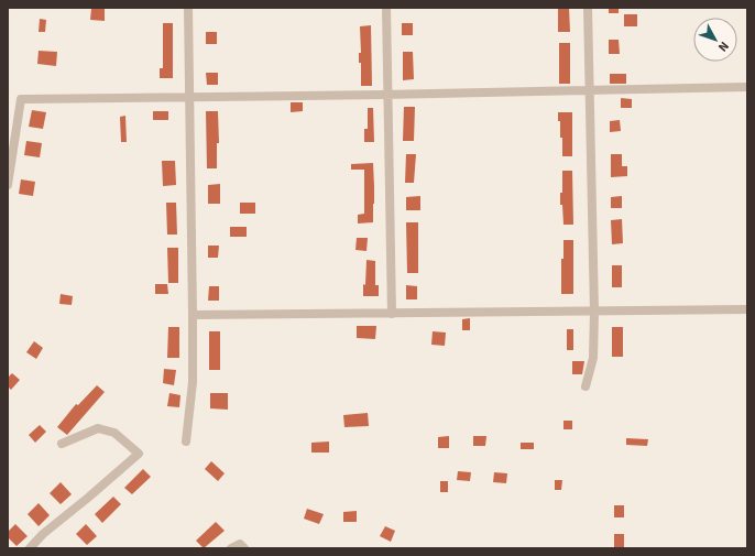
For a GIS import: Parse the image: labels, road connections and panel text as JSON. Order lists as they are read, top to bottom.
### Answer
{
  "north": "bottom right"
}
